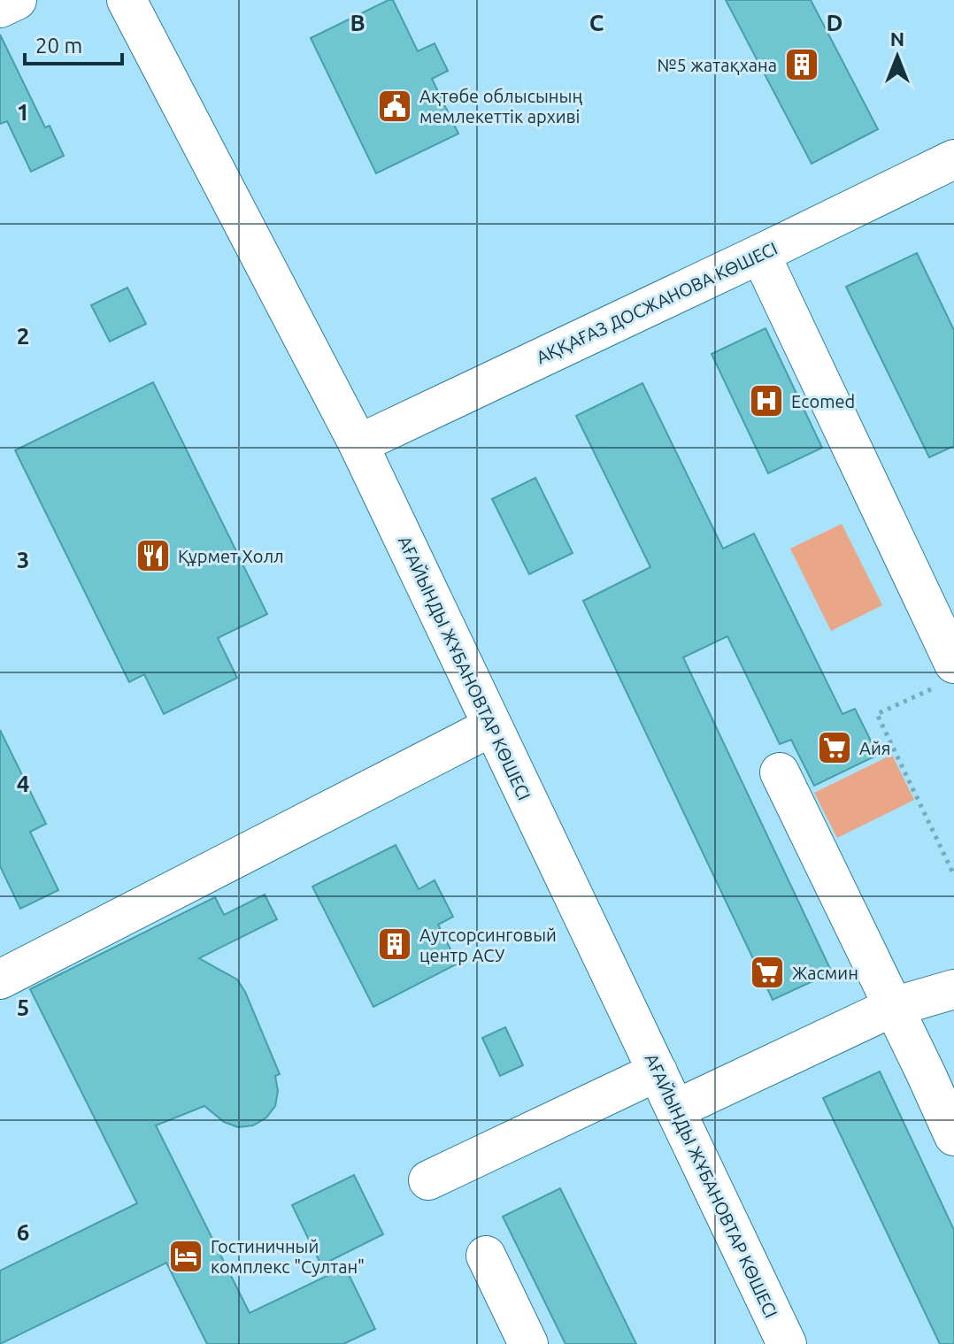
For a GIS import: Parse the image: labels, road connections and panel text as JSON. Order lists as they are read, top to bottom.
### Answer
{
  "streets": {
    "street": ["АҚҚАҒАЗ ДОСЖАНОВА КӨШЕСІ", "АҒАЙЫНДЫ ЖҰБАНОВТАР КӨШЕСІ"]
  },
  "crossings": [
    ["АҚҚАҒАЗ ДОСЖАНОВА КӨШЕСІ", "АҒАЙЫНДЫ ЖҰБАНОВТАР КӨШЕСІ"]
  ],
  "places": {
    "building": ["№5 жатақхана", "Аутсорсинговый центр АСУ"],
    "public building": ["Ақтөбе облысының мемлекеттік архиві"],
    "hospital": ["Ecomed"],
    "restaurant": ["Құрмет Холл"],
    "supermarket": ["Айя", "Жасмин"],
    "hotel": ["Гостиничный комплекс \"Султан\""]
  },
  "scale_bar": "20 m",
  "north": "top",
  "grid": {
    "columns": ["B", "C", "D"],
    "rows": [
      "1",
      "2",
      "3",
      "4",
      "5",
      "6"
    ]
  }
}
